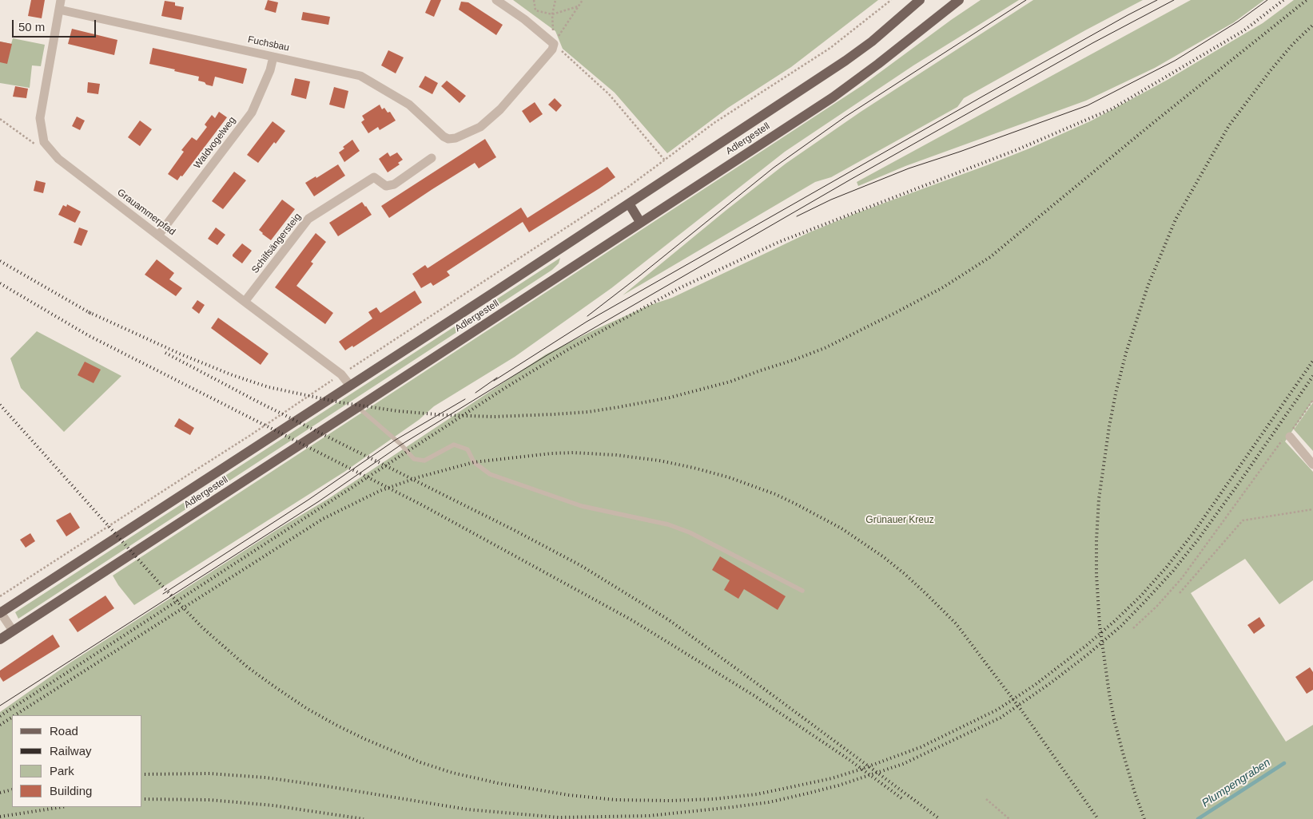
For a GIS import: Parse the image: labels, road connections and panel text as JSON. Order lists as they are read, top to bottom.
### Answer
{
  "streets": {
    "main road": ["Adlergestell"],
    "street": [
      "Fuchsbau",
      "Waldvogelweg",
      "Grauammerpfad",
      "Schilfsängersteig"
    ]
  },
  "crossings": [
    ["Fuchsbau", "Waldvogelweg"],
    ["Fuchsbau", "Grauammerpfad"],
    ["Adlergestell", "Grauammerpfad"],
    ["Waldvogelweg", "Grauammerpfad"],
    ["Grauammerpfad", "Schilfsängersteig"]
  ],
  "water": ["Plumpengraben"],
  "parks": ["Grünauer Kreuz"],
  "legend": [
    "Road",
    "Railway",
    "Park",
    "Building"
  ],
  "scale_bar": "50 m"
}
